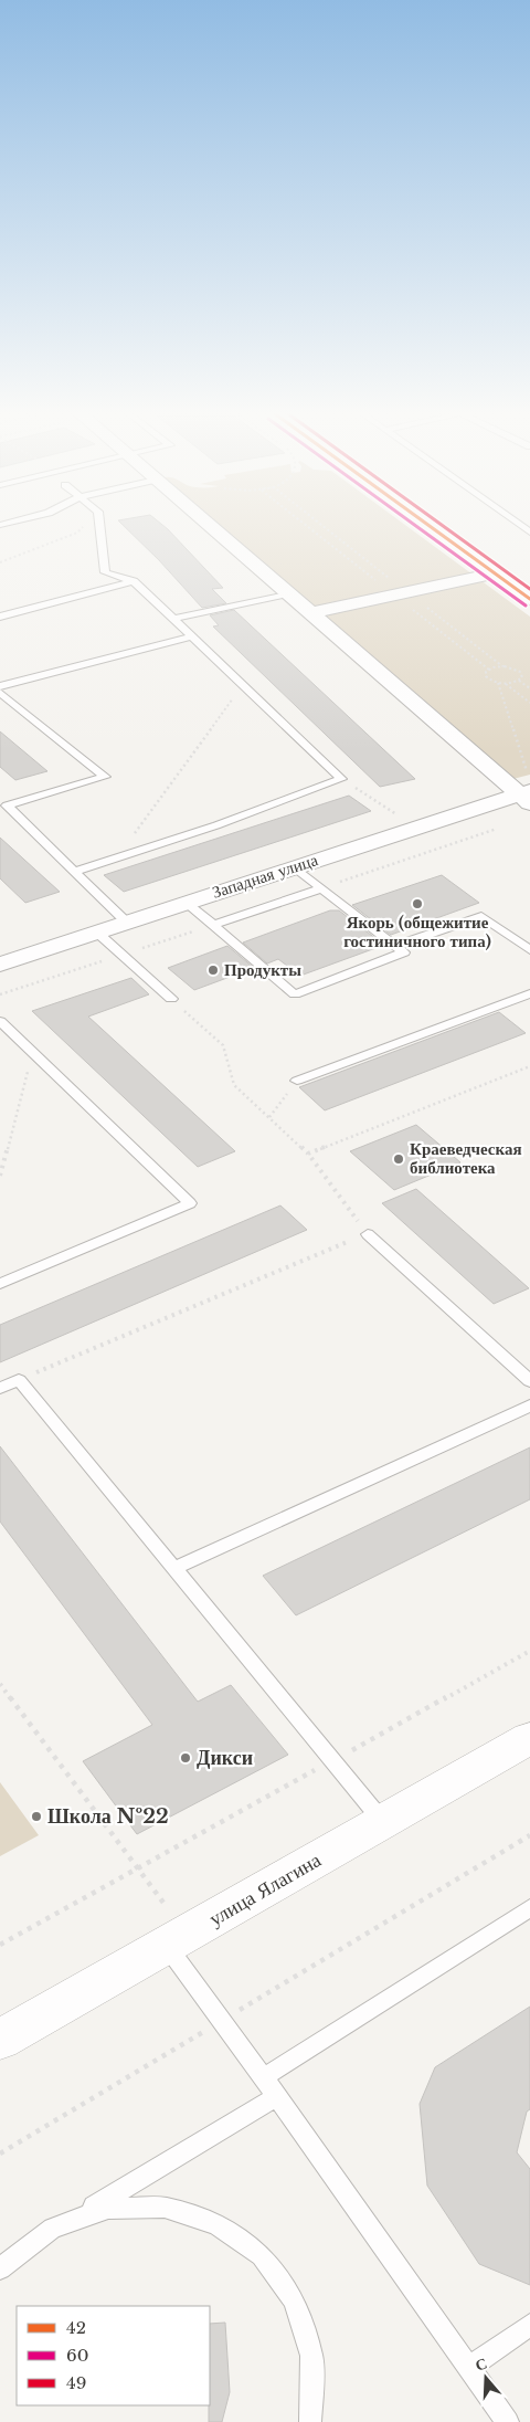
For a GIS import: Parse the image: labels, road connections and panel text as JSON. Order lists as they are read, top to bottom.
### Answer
{
  "streets": {
    "main road": ["улица Ялагина"],
    "street": ["Западная улица"]
  },
  "places": [
    "Якорь (общежитие гостиничного типа)",
    "Продукты",
    "Краеведческая библиотека",
    "Дикси",
    "Школа №22"
  ],
  "lines": ["transit line 42", "transit line 60", "transit line 49"],
  "legend": ["42", "60", "49"],
  "north": "top"
}
